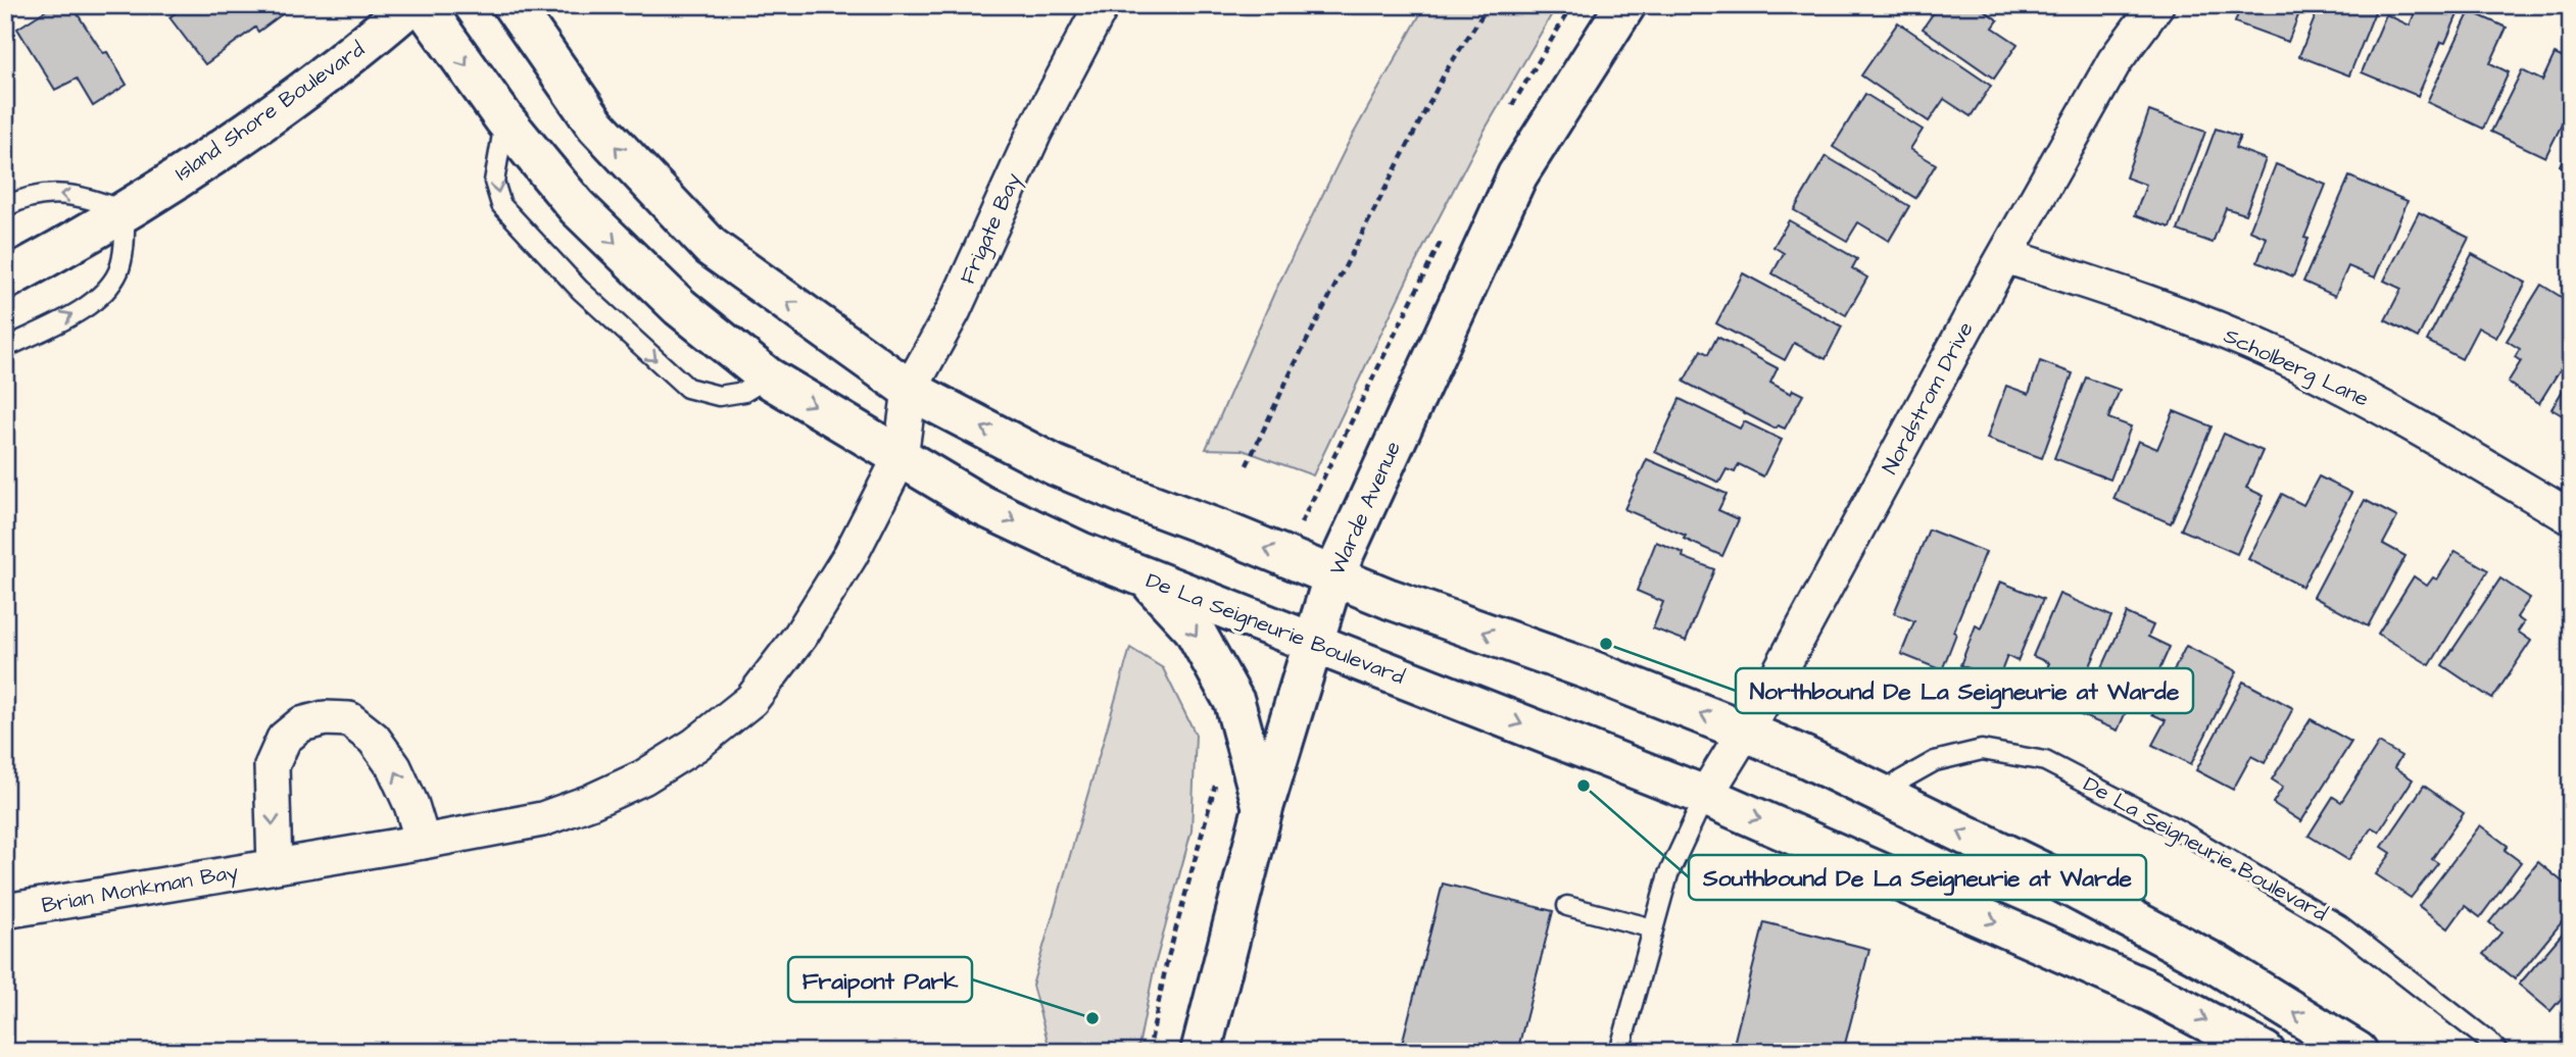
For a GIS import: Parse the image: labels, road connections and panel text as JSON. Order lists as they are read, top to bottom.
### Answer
{
  "streets": {
    "street": [
      "Island Shore Boulevard",
      "Frigate Bay",
      "Scholberg Lane",
      "Nordstrom Drive",
      "Warde Avenue",
      "De La Seigneurie Boulevard",
      "Brian Monkman Bay"
    ]
  },
  "crossings": [
    ["Frigate Bay", "De La Seigneurie Boulevard"],
    ["Frigate Bay", "Brian Monkman Bay"],
    ["Scholberg Lane", "Nordstrom Drive"],
    ["Nordstrom Drive", "De La Seigneurie Boulevard"],
    ["Warde Avenue", "De La Seigneurie Boulevard"],
    ["De La Seigneurie Boulevard", "Brian Monkman Bay"]
  ],
  "places": ["Northbound De La Seigneurie at Warde", "Southbound De La Seigneurie at Warde", "Fraipont Park"]
}
